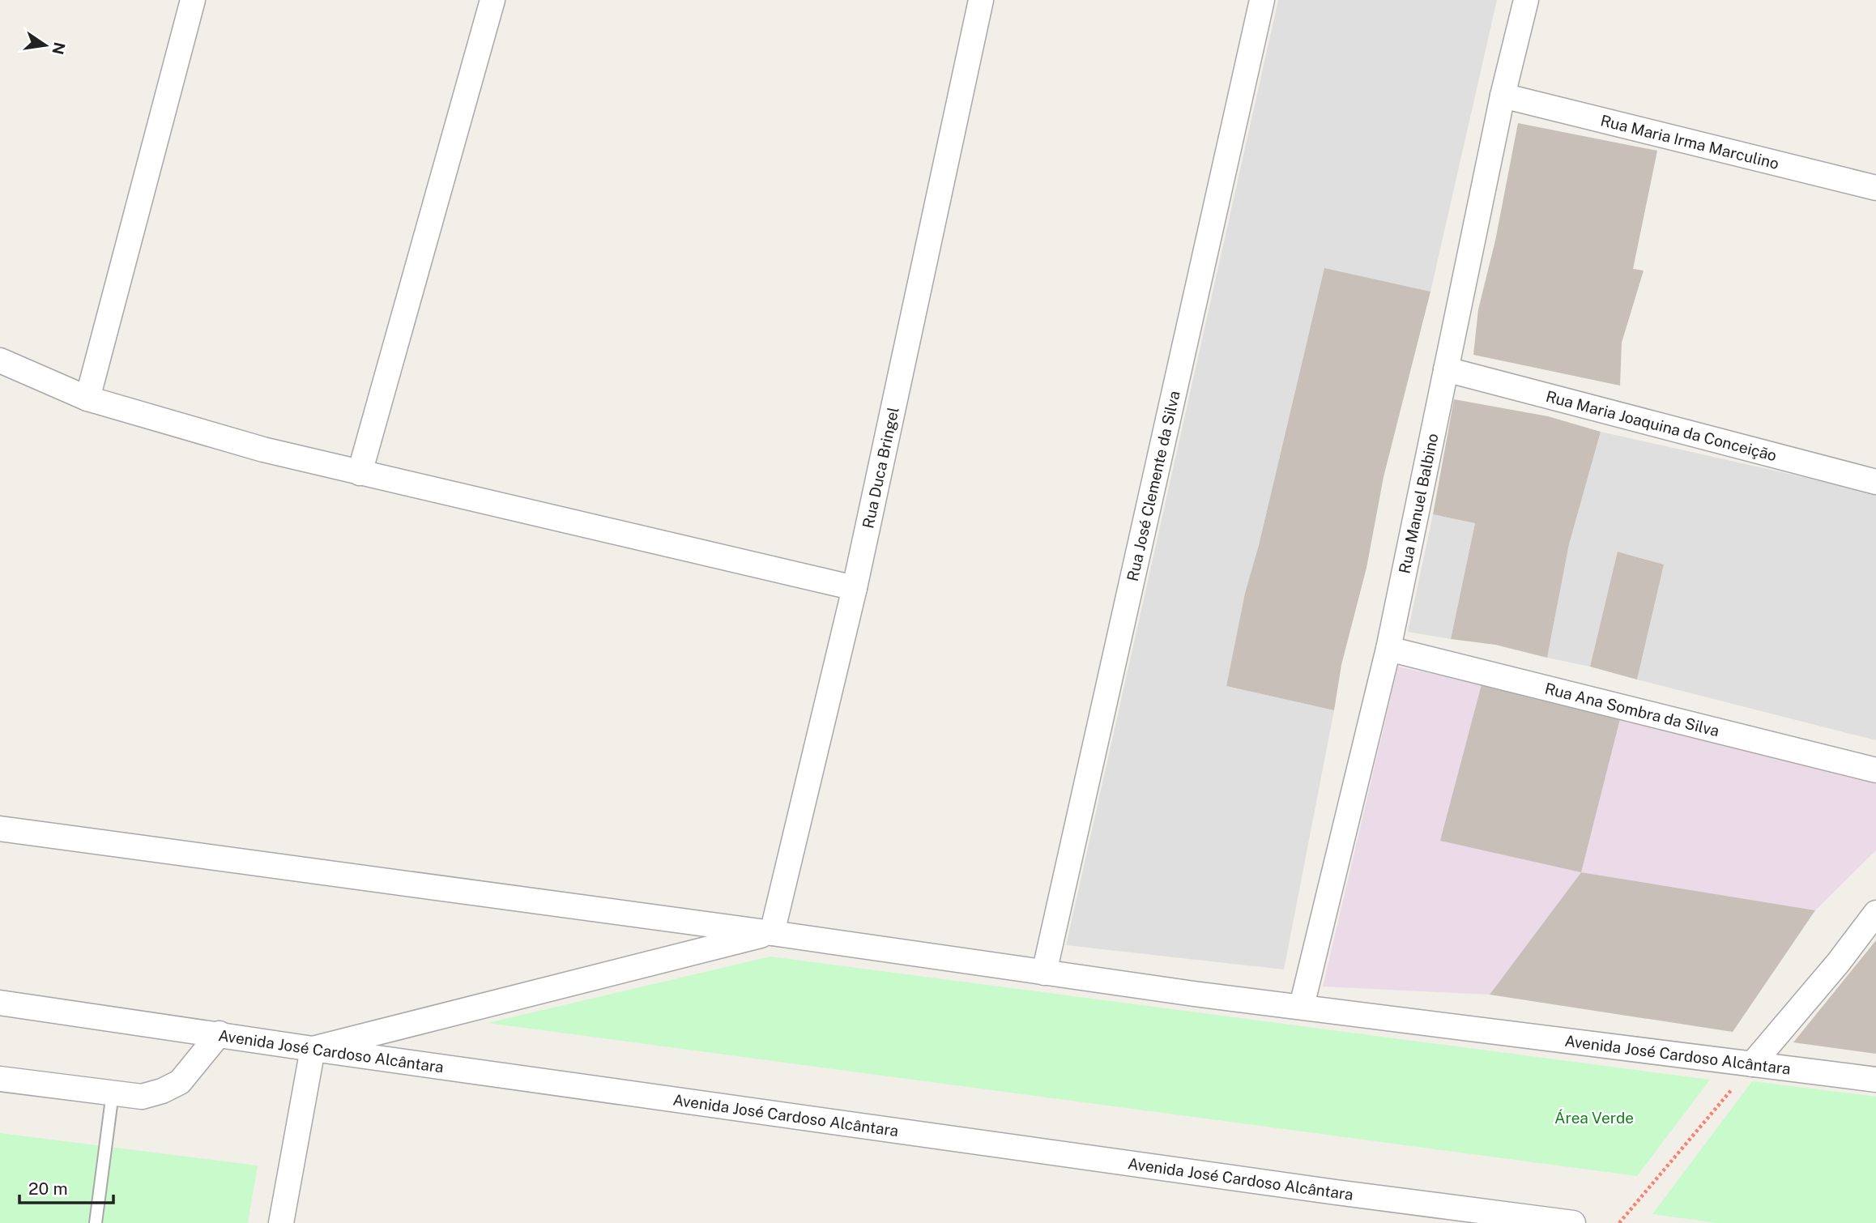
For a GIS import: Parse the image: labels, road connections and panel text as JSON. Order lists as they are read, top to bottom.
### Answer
{
  "streets": {
    "street": [
      "Rua Maria Irma Marculino",
      "Rua Maria Joaquina da Conceição",
      "Rua Duca Bringel",
      "Rua José Clemente da Silva",
      "Rua Manuel Balbino",
      "Rua Ana Sombra da Silva",
      "Avenida José Cardoso Alcântara"
    ]
  },
  "crossings": [
    ["Rua Maria Irma Marculino", "Rua Manuel Balbino"],
    ["Rua Maria Joaquina da Conceição", "Rua Manuel Balbino"],
    ["Rua Duca Bringel", "Avenida José Cardoso Alcântara"],
    ["Rua José Clemente da Silva", "Avenida José Cardoso Alcântara"],
    ["Rua Manuel Balbino", "Rua Ana Sombra da Silva"],
    ["Rua Manuel Balbino", "Avenida José Cardoso Alcântara"]
  ],
  "parks": ["Área Verde"],
  "scale_bar": "20 m",
  "north": "right"
}
